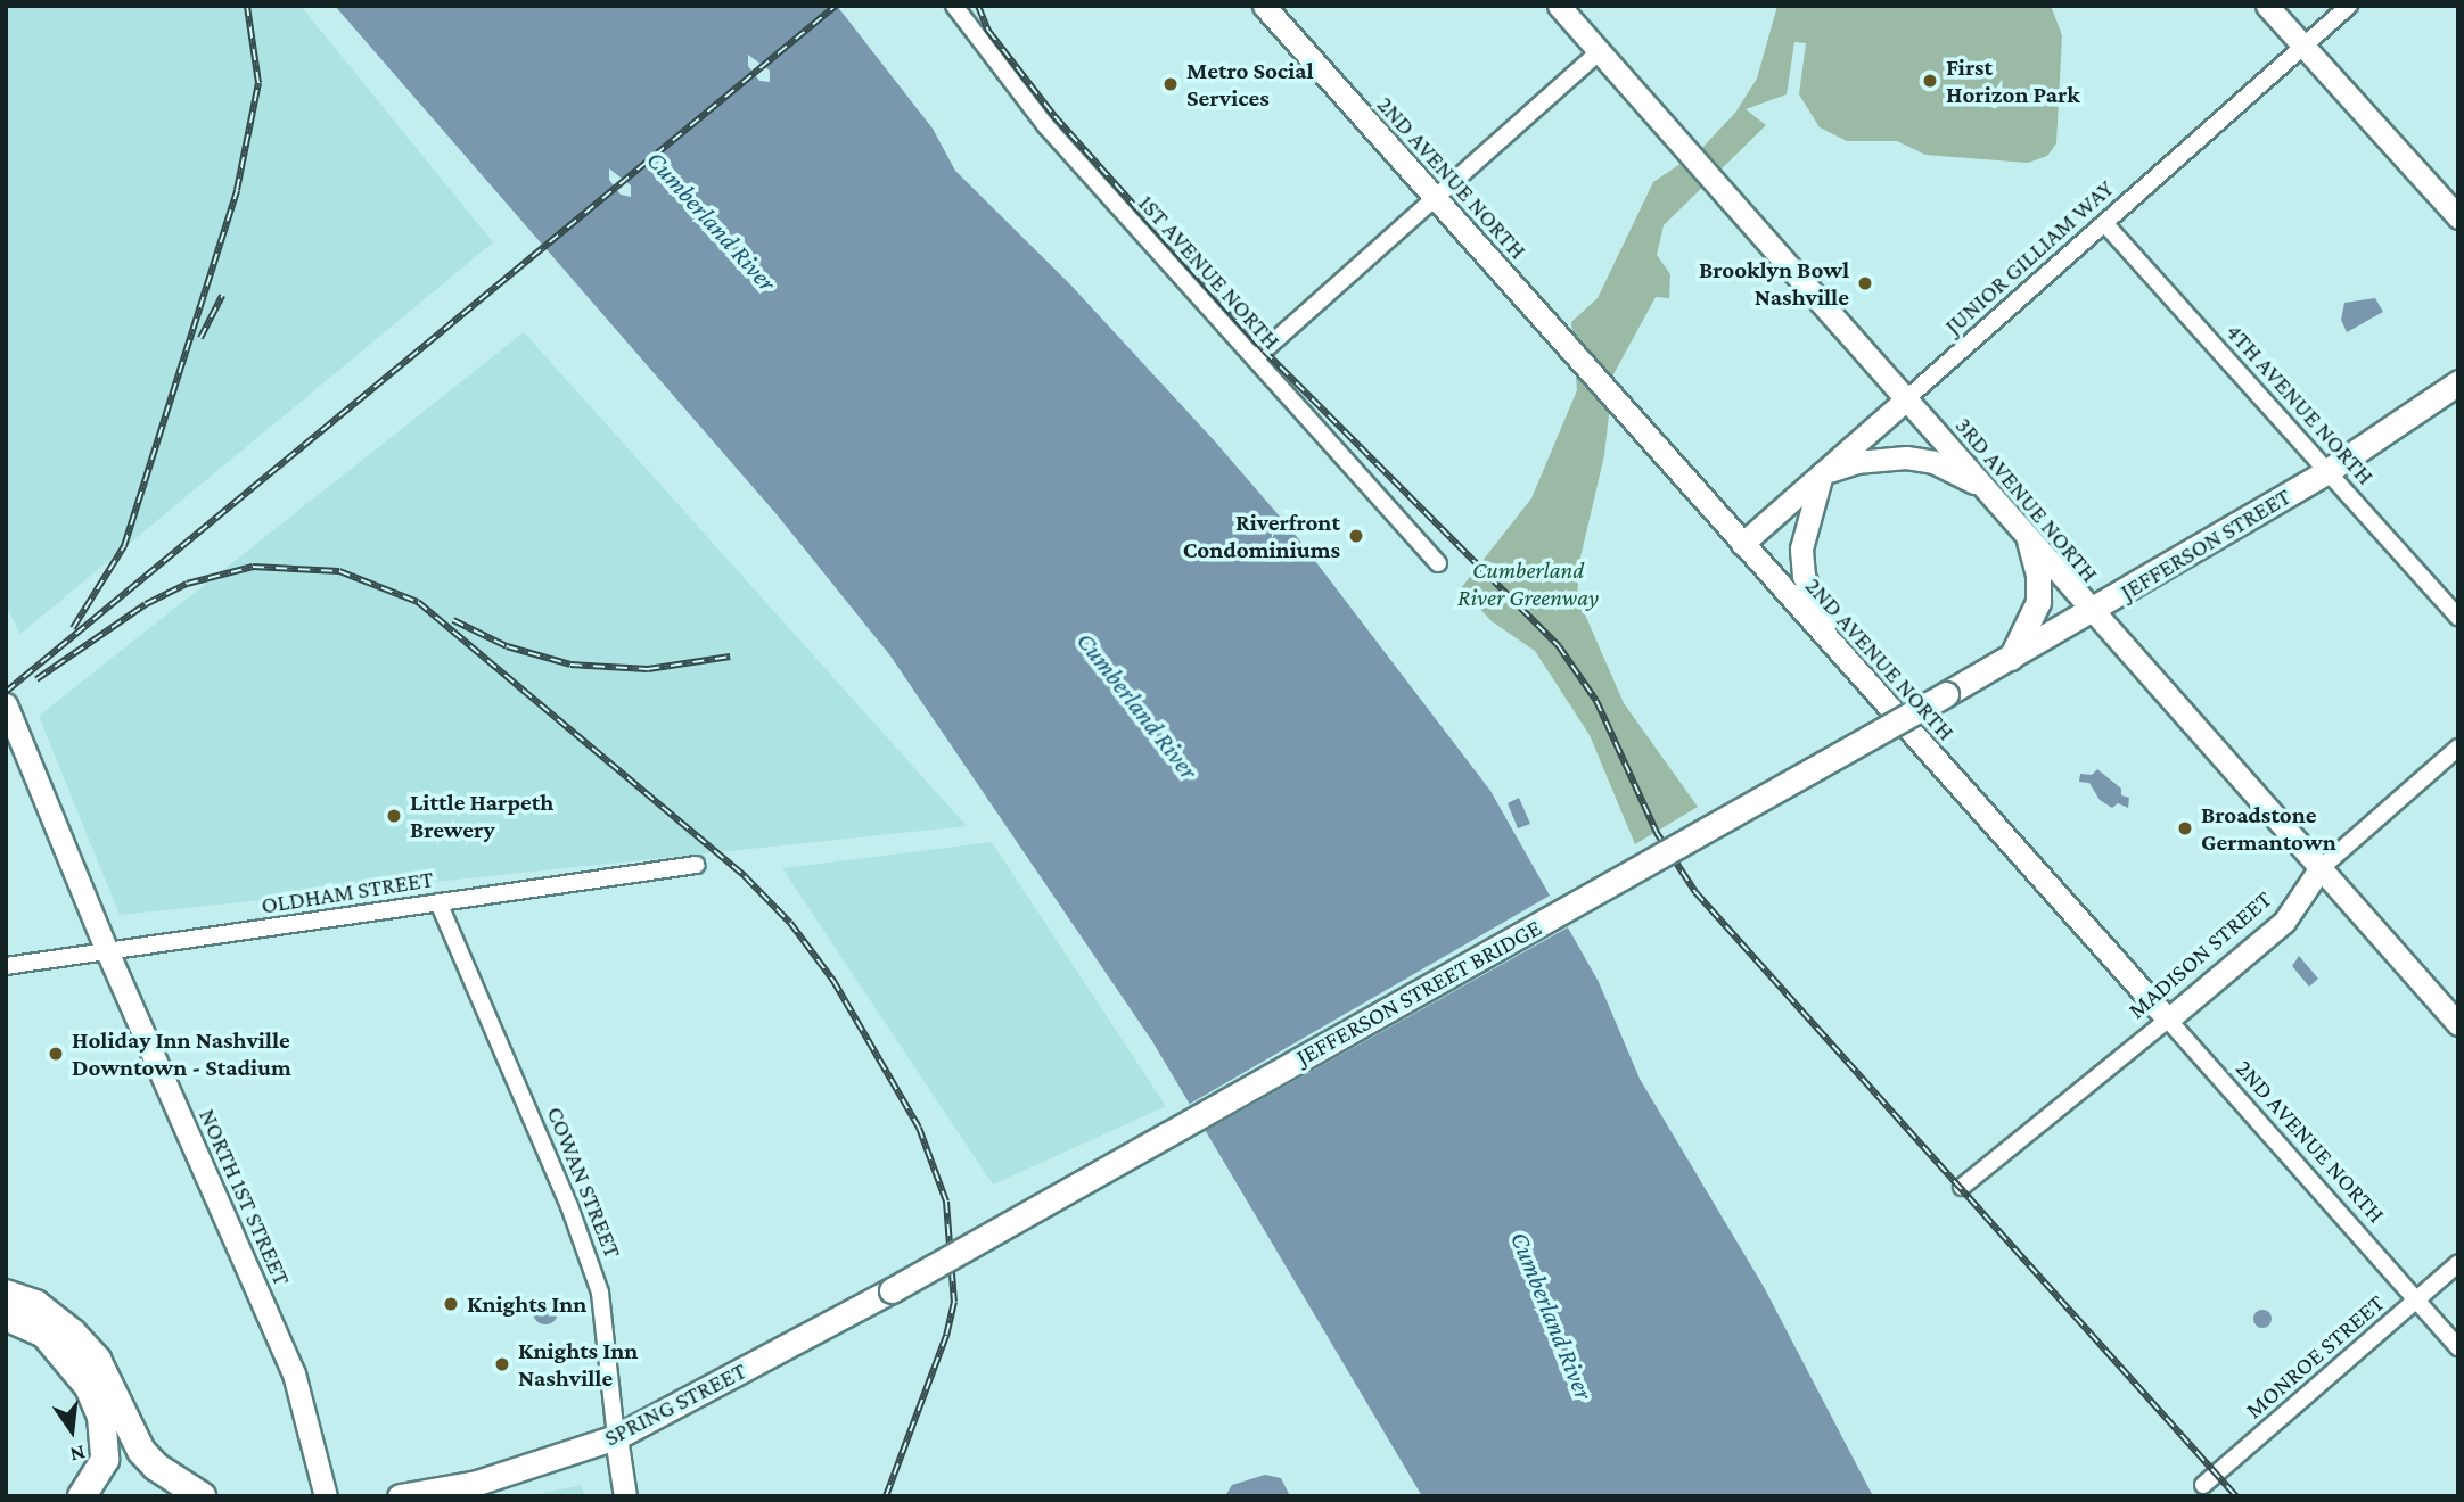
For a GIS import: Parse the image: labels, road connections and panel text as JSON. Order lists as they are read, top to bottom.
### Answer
{
  "streets": {
    "main road": ["JEFFERSON STREET", "JEFFERSON STREET BRIDGE", "SPRING STREET"],
    "street": [
      "2ND AVENUE NORTH",
      "JUNIOR GILLIAM WAY",
      "1ST AVENUE NORTH",
      "4TH AVENUE NORTH",
      "3RD AVENUE NORTH",
      "OLDHAM STREET",
      "MADISON STREET",
      "COWAN STREET",
      "NORTH 1ST STREET",
      "MONROE STREET"
    ]
  },
  "crossings": [
    ["2ND AVENUE NORTH", "JUNIOR GILLIAM WAY"],
    ["2ND AVENUE NORTH", "MADISON STREET"],
    ["2ND AVENUE NORTH", "MONROE STREET"],
    ["JUNIOR GILLIAM WAY", "4TH AVENUE NORTH"],
    ["JUNIOR GILLIAM WAY", "3RD AVENUE NORTH"],
    ["4TH AVENUE NORTH", "JEFFERSON STREET"],
    ["3RD AVENUE NORTH", "JEFFERSON STREET"],
    ["3RD AVENUE NORTH", "MADISON STREET"],
    ["JEFFERSON STREET", "JEFFERSON STREET BRIDGE"],
    ["OLDHAM STREET", "COWAN STREET"],
    ["OLDHAM STREET", "NORTH 1ST STREET"],
    ["JEFFERSON STREET BRIDGE", "SPRING STREET"],
    ["COWAN STREET", "SPRING STREET"]
  ],
  "water": ["Cumberland River"],
  "parks": ["Cumberland River Greenway"],
  "places": [
    "First Horizon Park",
    "Metro Social Services",
    "Brooklyn Bowl Nashville",
    "Riverfront Condominiums",
    "Little Harpeth Brewery",
    "Broadstone Germantown",
    "Holiday Inn Nashville Downtown - Stadium",
    "Knights Inn",
    "Knights Inn Nashville"
  ],
  "north": "bottom"
}
